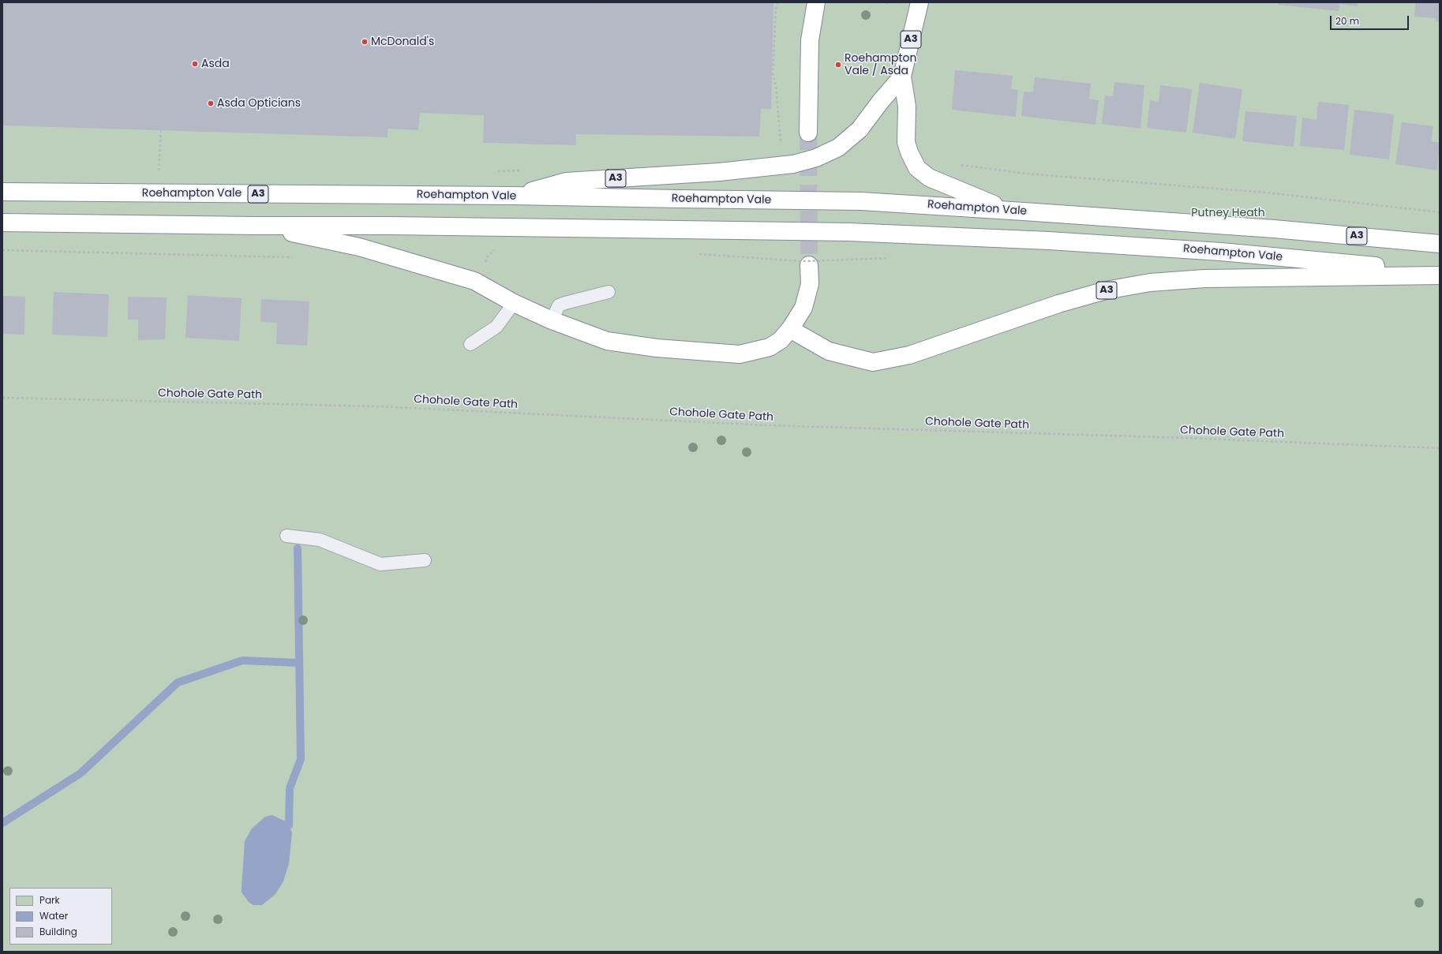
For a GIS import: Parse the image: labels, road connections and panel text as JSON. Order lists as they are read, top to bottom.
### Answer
{
  "streets": {
    "highway": ["A3", "Roehampton Vale"],
    "path": ["Chohole Gate Path"]
  },
  "crossings": [
    ["A3", "Roehampton Vale"]
  ],
  "parks": ["Putney Heath"],
  "places": [
    "McDonald's",
    "Asda",
    "Roehampton Vale / Asda",
    "Asda Opticians"
  ],
  "legend": ["Park", "Water", "Building"],
  "scale_bar": "20 m"
}
